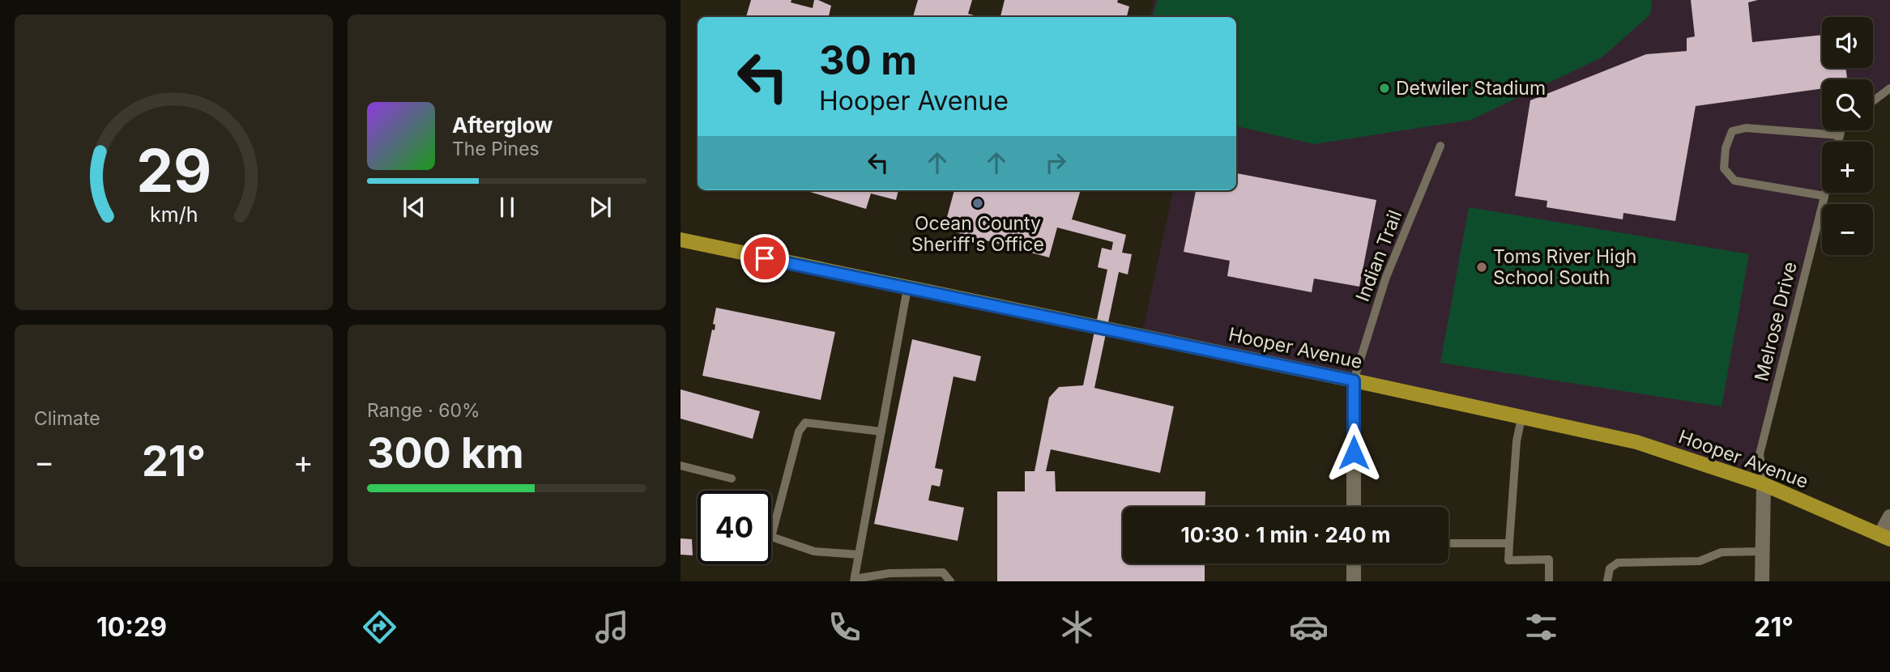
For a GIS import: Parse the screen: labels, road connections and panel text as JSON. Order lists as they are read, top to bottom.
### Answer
{
  "streets": {
    "main road": ["Hooper Avenue"],
    "lane": ["Indian Trail", "Melrose Drive"]
  },
  "crossings": [
    ["Indian Trail", "Hooper Avenue"],
    ["Melrose Drive", "Hooper Avenue"]
  ],
  "places": ["Detwiler Stadium", "Ocean County Sheriff's Office", "Toms River High School South"],
  "page": {
    "map_buttons": ["+", "−"],
    "turn": ["30 m", "Hooper Avenue"],
    "song": ["Afterglow", "The Pines"],
    "tile": [
      "Climate",
      ["Range · 60%", "300 km"]
    ],
    "heat": ["−", "21°", "+"],
    "limit": "40",
    "trip": "10:30 · 1 min · 240 m",
    "tabs": ["10:29", "21°"],
    "gauge": ["29", "km/h"]
  }
}
